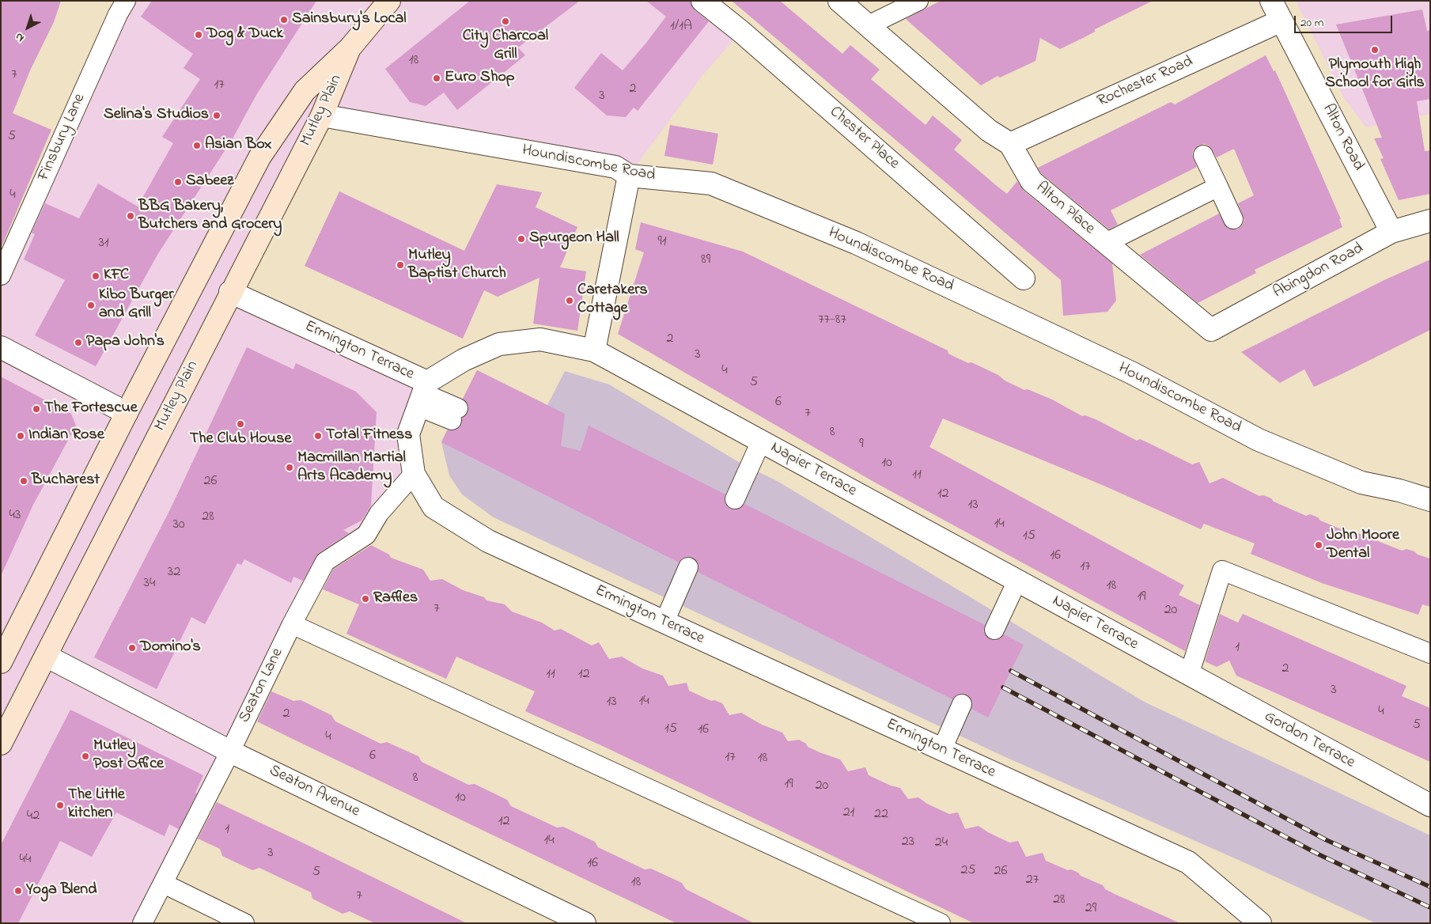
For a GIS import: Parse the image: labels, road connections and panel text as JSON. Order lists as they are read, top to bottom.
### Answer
{
  "streets": {
    "main road": ["Mutley Plain"],
    "street": [
      "Rochester Road",
      "Alton Road",
      "Chester Place",
      "Houndiscombe Road",
      "Alton Place",
      "Abingdon Road",
      "Ermington Terrace",
      "Napier Terrace",
      "Gordon Terrace",
      "Seaton Avenue"
    ],
    "lane": ["Finsbury Lane", "Seaton Lane"]
  },
  "crossings": [
    ["Rochester Road", "Alton Road"],
    ["Rochester Road", "Alton Place"],
    ["Mutley Plain", "Houndiscombe Road"],
    ["Mutley Plain", "Ermington Terrace"],
    ["Mutley Plain", "Seaton Avenue"],
    ["Alton Road", "Abingdon Road"],
    ["Alton Place", "Abingdon Road"],
    ["Ermington Terrace", "Napier Terrace"],
    ["Ermington Terrace", "Seaton Lane"],
    ["Napier Terrace", "Gordon Terrace"],
    ["Seaton Lane", "Seaton Avenue"]
  ],
  "places": [
    "Sainsbury's Local",
    "City Charcoal Grill",
    "Dog & Duck",
    "Plymouth High School for Girls",
    "Euro Shop",
    "Selina's Studios",
    "Asian Box",
    "Sabeez",
    "BBG Bakery, Butchers and Grocery",
    "Spurgeon Hall",
    "Mutley Baptist Church",
    "KFC",
    "Caretakers Cottage",
    "Kibo Burger and Grill",
    "Papa John's",
    "The Fortescue",
    "The Club House",
    "Indian Rose",
    "Total Fitness",
    "Macmillan Martial Arts Academy",
    "Bucharest",
    "John Moore Dental",
    "Raffles",
    "Domino's",
    "Mutley Post Office",
    "The Little kitchen",
    "Yoga Blend"
  ],
  "house_numbers": [
    "1/1A",
    "18",
    "7",
    "17",
    "2",
    "3",
    "5",
    "4",
    "91",
    "31",
    "89",
    "77-87",
    "2",
    "3",
    "4",
    "5",
    "6",
    "7",
    "8",
    "9",
    "10",
    "11",
    "26",
    "12",
    "13",
    "43",
    "28",
    "14",
    "30",
    "15",
    "16",
    "17",
    "32",
    "34",
    "18",
    "19",
    "7",
    "20",
    "1",
    "2",
    "11",
    "12",
    "3",
    "14",
    "13",
    "4",
    "2",
    "5",
    "15",
    "16",
    "4",
    "6",
    "17",
    "18",
    "8",
    "19",
    "20",
    "10",
    "21",
    "22",
    "42",
    "12",
    "1",
    "14",
    "23",
    "24",
    "3",
    "44",
    "16",
    "25",
    "26",
    "5",
    "27",
    "18",
    "7",
    "28",
    "29"
  ],
  "scale_bar": "20 m",
  "north": "bottom left"
}
